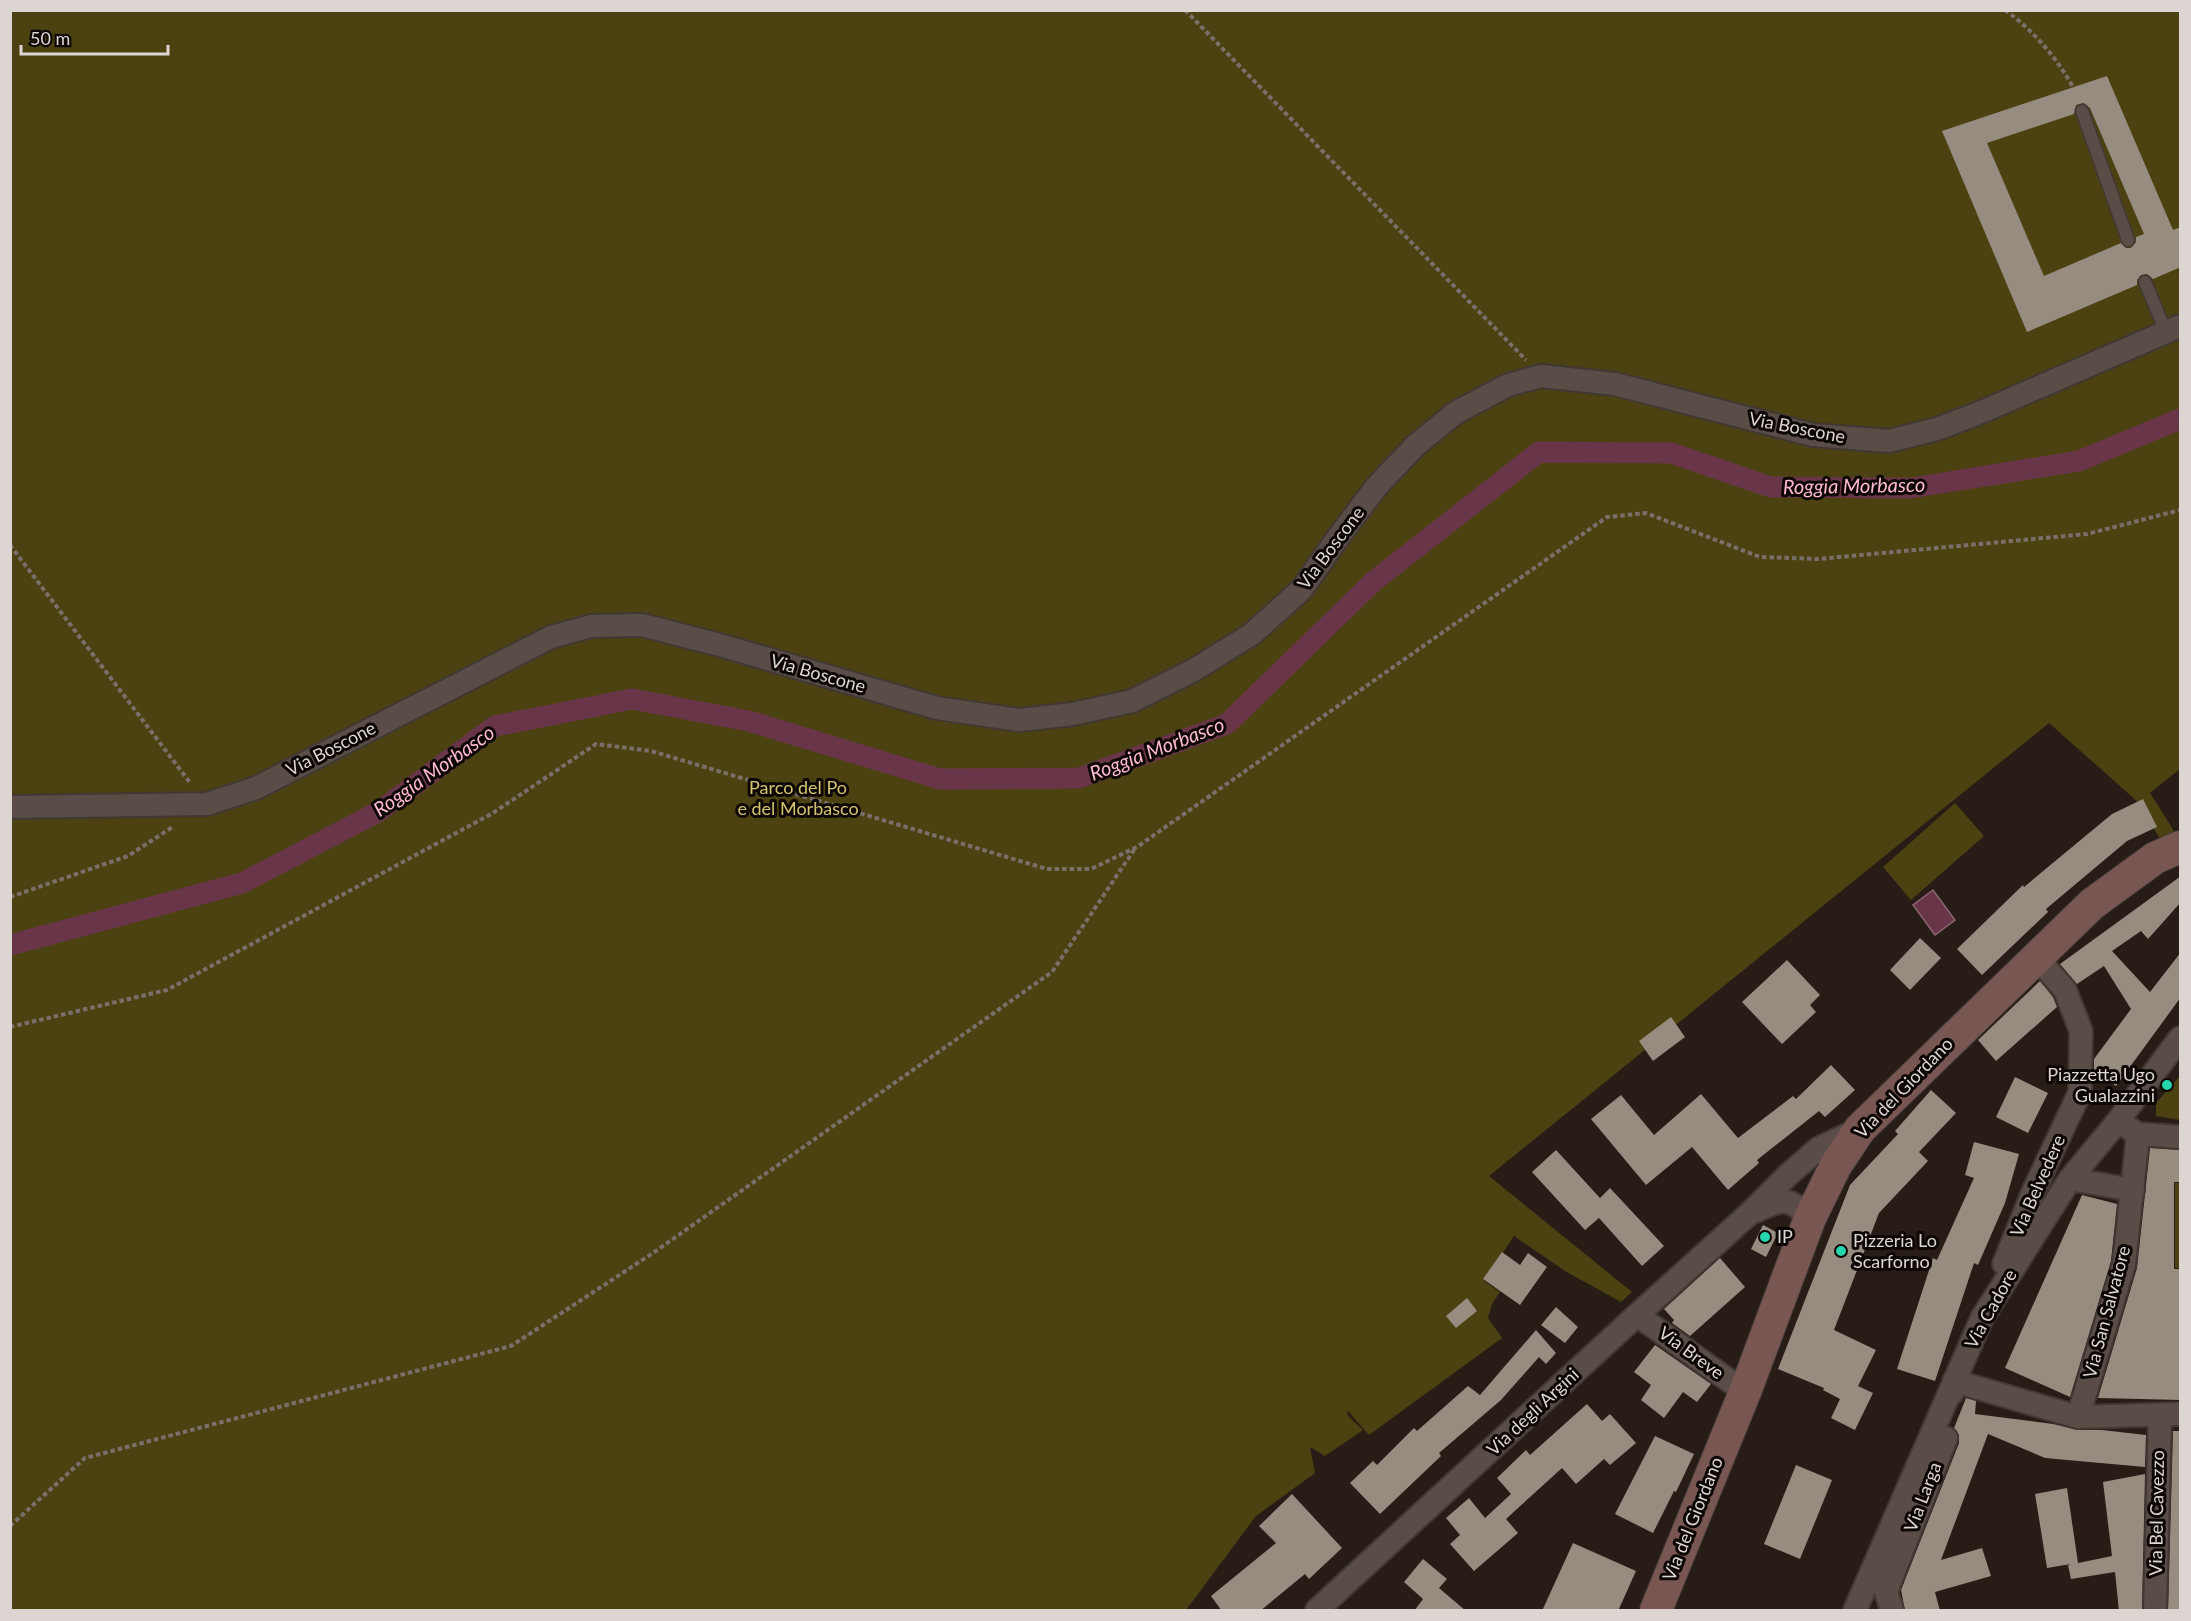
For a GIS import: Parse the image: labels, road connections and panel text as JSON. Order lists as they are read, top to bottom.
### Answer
{
  "streets": {
    "street": [
      "Via Boscone",
      "Via del Giordano",
      "Via Belvedere",
      "Via Cadore",
      "Via San Salvatore",
      "Via Breve",
      "Via degli Argini",
      "Via Larga",
      "Via Bel Cavezzo"
    ]
  },
  "crossings": [
    ["Via del Giordano", "Via Belvedere"],
    ["Via del Giordano", "Via Breve"],
    ["Via del Giordano", "Via degli Argini"],
    ["Via Belvedere", "Via Cadore"],
    ["Via Cadore", "Via Larga"],
    ["Via Breve", "Via degli Argini"]
  ],
  "water": ["Roggia Morbasco"],
  "parks": ["Parco del Po e del Morbasco"],
  "places": ["Piazzetta Ugo Gualazzini", "IP", "Pizzeria Lo Scarforno"],
  "scale_bar": "50 m"
}
